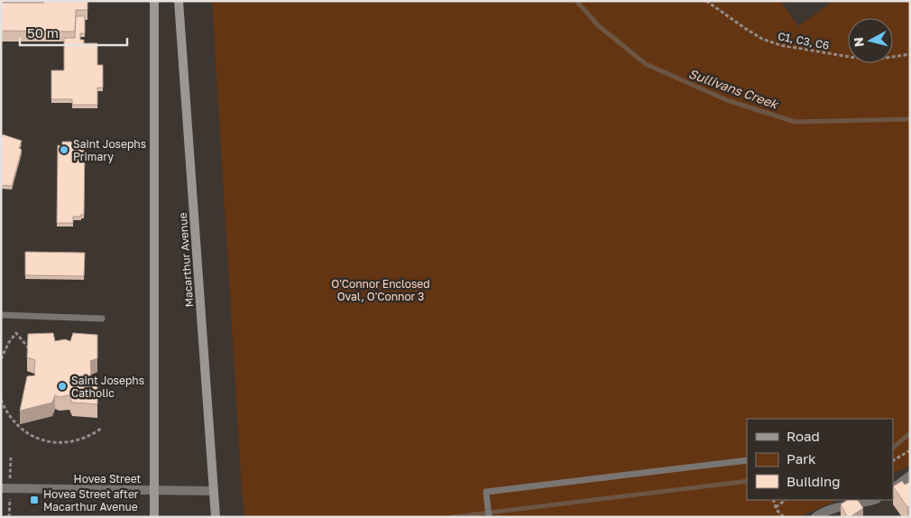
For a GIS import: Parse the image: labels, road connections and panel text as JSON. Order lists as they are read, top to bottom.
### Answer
{
  "streets": {
    "main road": ["Macarthur Avenue"],
    "street": ["Hovea Street"],
    "path": ["C1, C3, C6"]
  },
  "crossings": [
    ["Macarthur Avenue", "Hovea Street"]
  ],
  "water": ["Sullivans Creek"],
  "parks": ["O'Connor Enclosed Oval, O'Connor 3"],
  "places": {
    "other": ["Saint Josephs Primary", "Saint Josephs Catholic"],
    "transit": ["Hovea Street after Macarthur Avenue"]
  },
  "legend": ["Road", "Park", "Building"],
  "scale_bar": "50 m",
  "north": "left"
}
